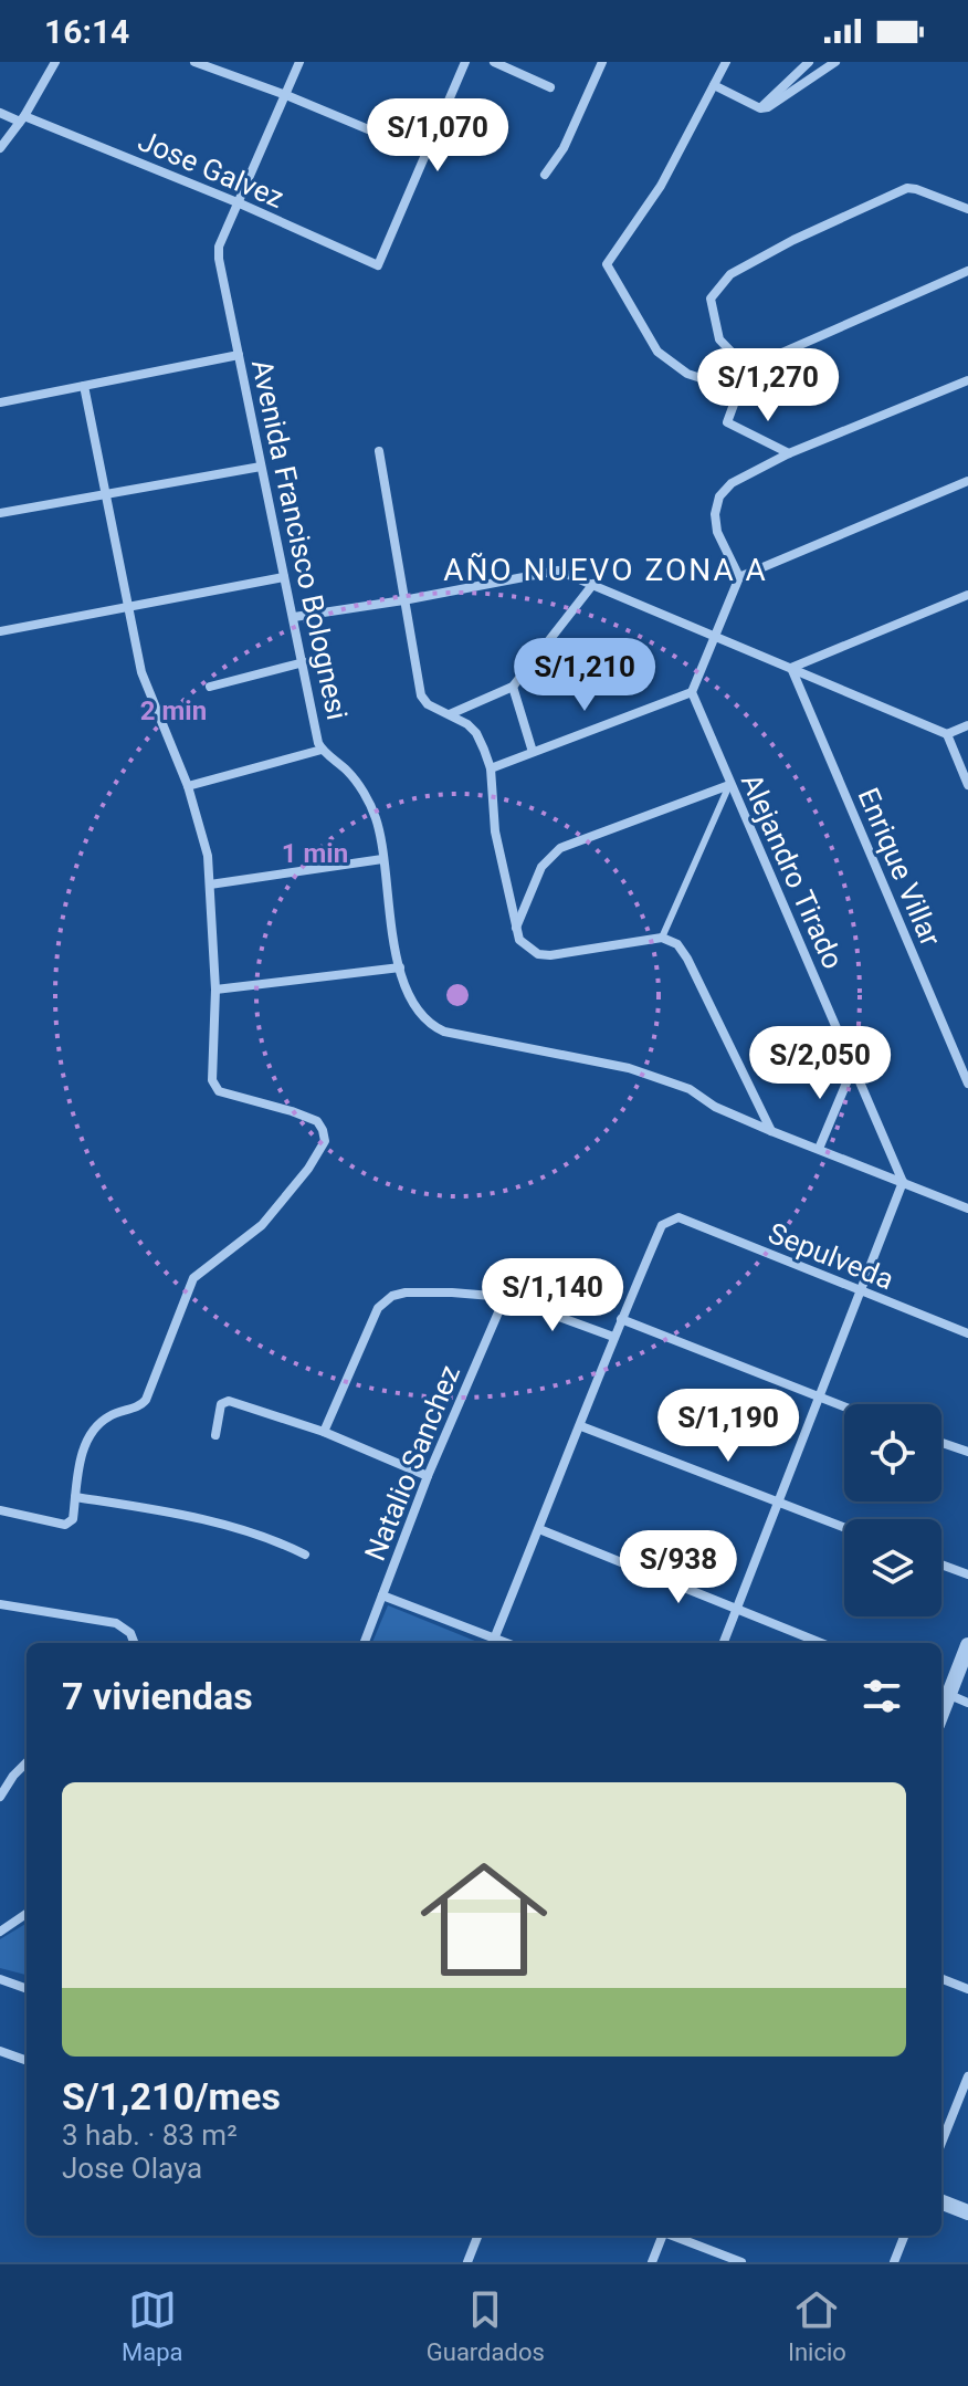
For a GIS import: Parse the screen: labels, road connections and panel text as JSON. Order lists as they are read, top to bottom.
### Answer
{
  "streets": {
    "street": [
      "Jose Galvez",
      "Avenida Francisco Bolognesi",
      "Enrique Villar",
      "Alejandro Tirado",
      "Sepulveda",
      "Natalio Sanchez"
    ]
  },
  "crossings": [
    ["Jose Galvez", "Avenida Francisco Bolognesi"],
    ["Avenida Francisco Bolognesi", "Alejandro Tirado"]
  ],
  "districts": ["AÑO NUEVO ZONA A"],
  "page": {
    "status": "16:14",
    "price": [
      "S/1,070",
      "S/1,270",
      "S/1,210",
      "S/2,050",
      "S/1,140",
      "S/1,190",
      "S/938"
    ],
    "heading": "7 viviendas",
    "list": [
      {
        "name": "S/1,210/mes",
        "note": "3 hab. · 83 m² · Jose Olaya"
      }
    ],
    "tabs": ["Mapa", "Guardados", "Inicio"]
  },
  "rings": ["2 min", "1 min"]
}
